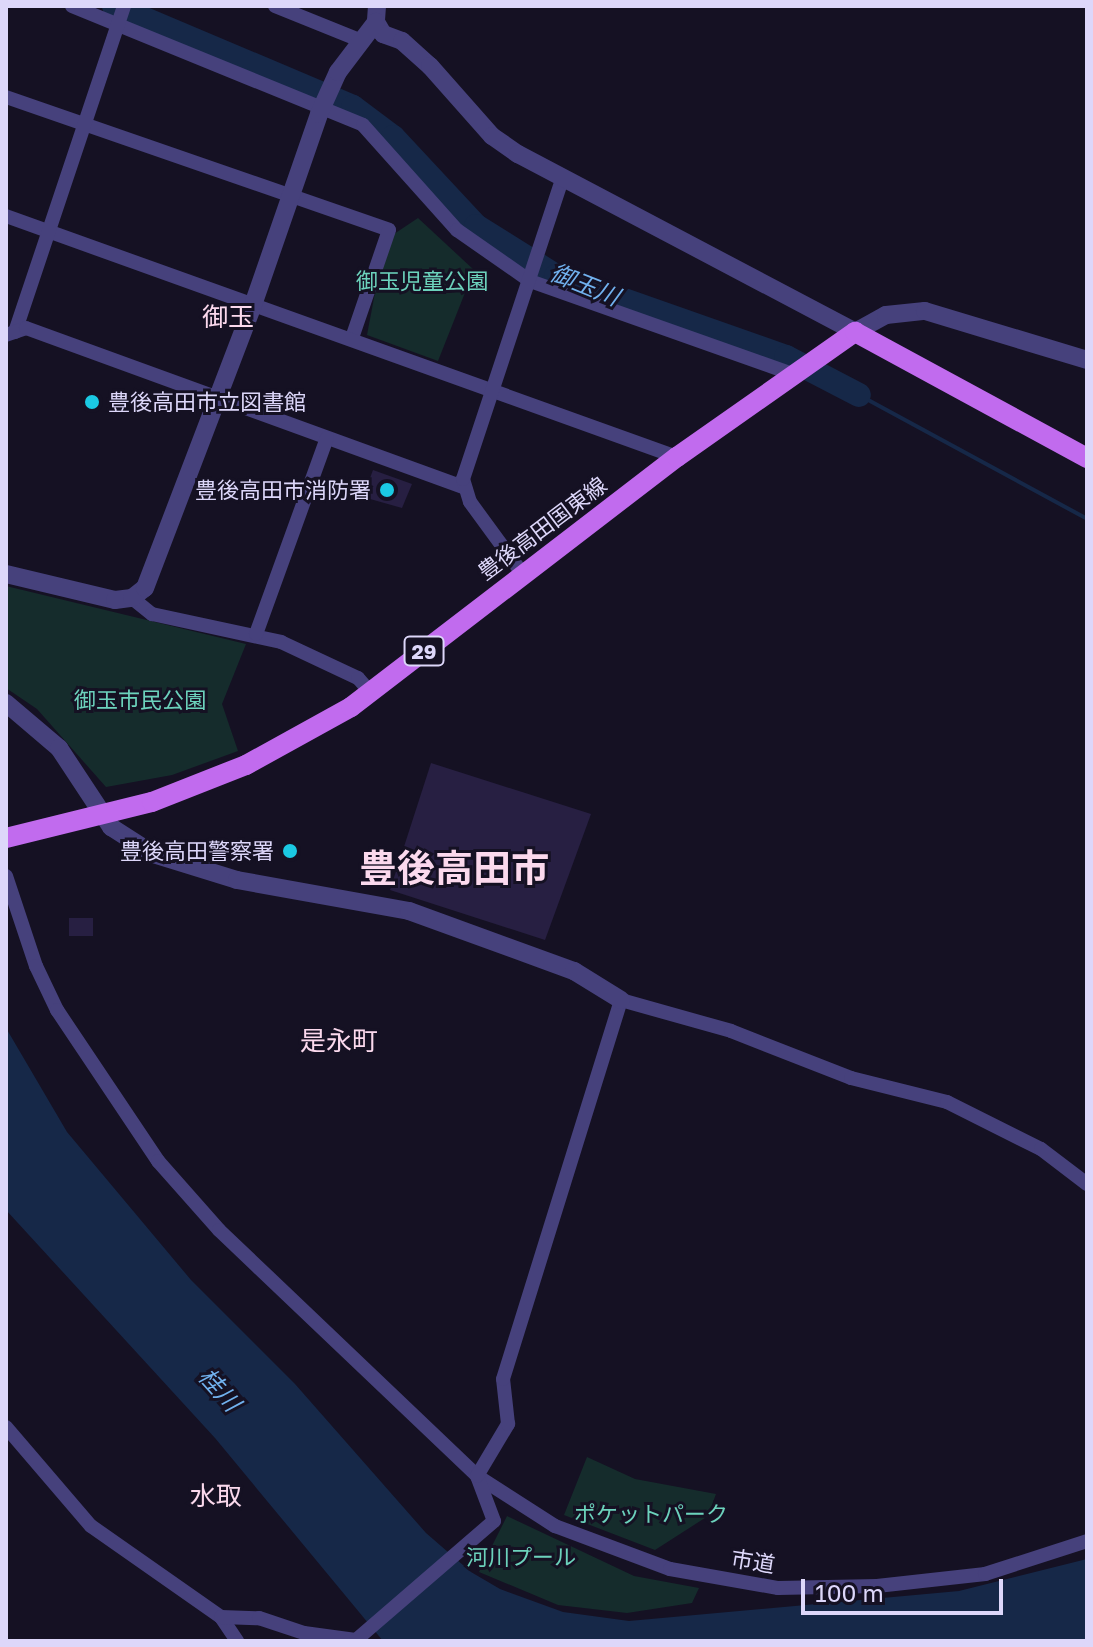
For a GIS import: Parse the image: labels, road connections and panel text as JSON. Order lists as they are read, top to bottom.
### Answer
{
  "streets": {
    "main road": ["豊後高田国東線", "29"],
    "street": ["市道"]
  },
  "districts": [
    "御玉",
    "豊後高田市",
    "是永町",
    "水取"
  ],
  "water": ["御玉川", "桂川"],
  "parks": [
    "御玉児童公園",
    "御玉市民公園",
    "ポケットパーク",
    "河川プール"
  ],
  "places": ["豊後高田市立図書館", "豊後高田市消防署", "豊後高田警察署"],
  "scale_bar": "100 m"
}
